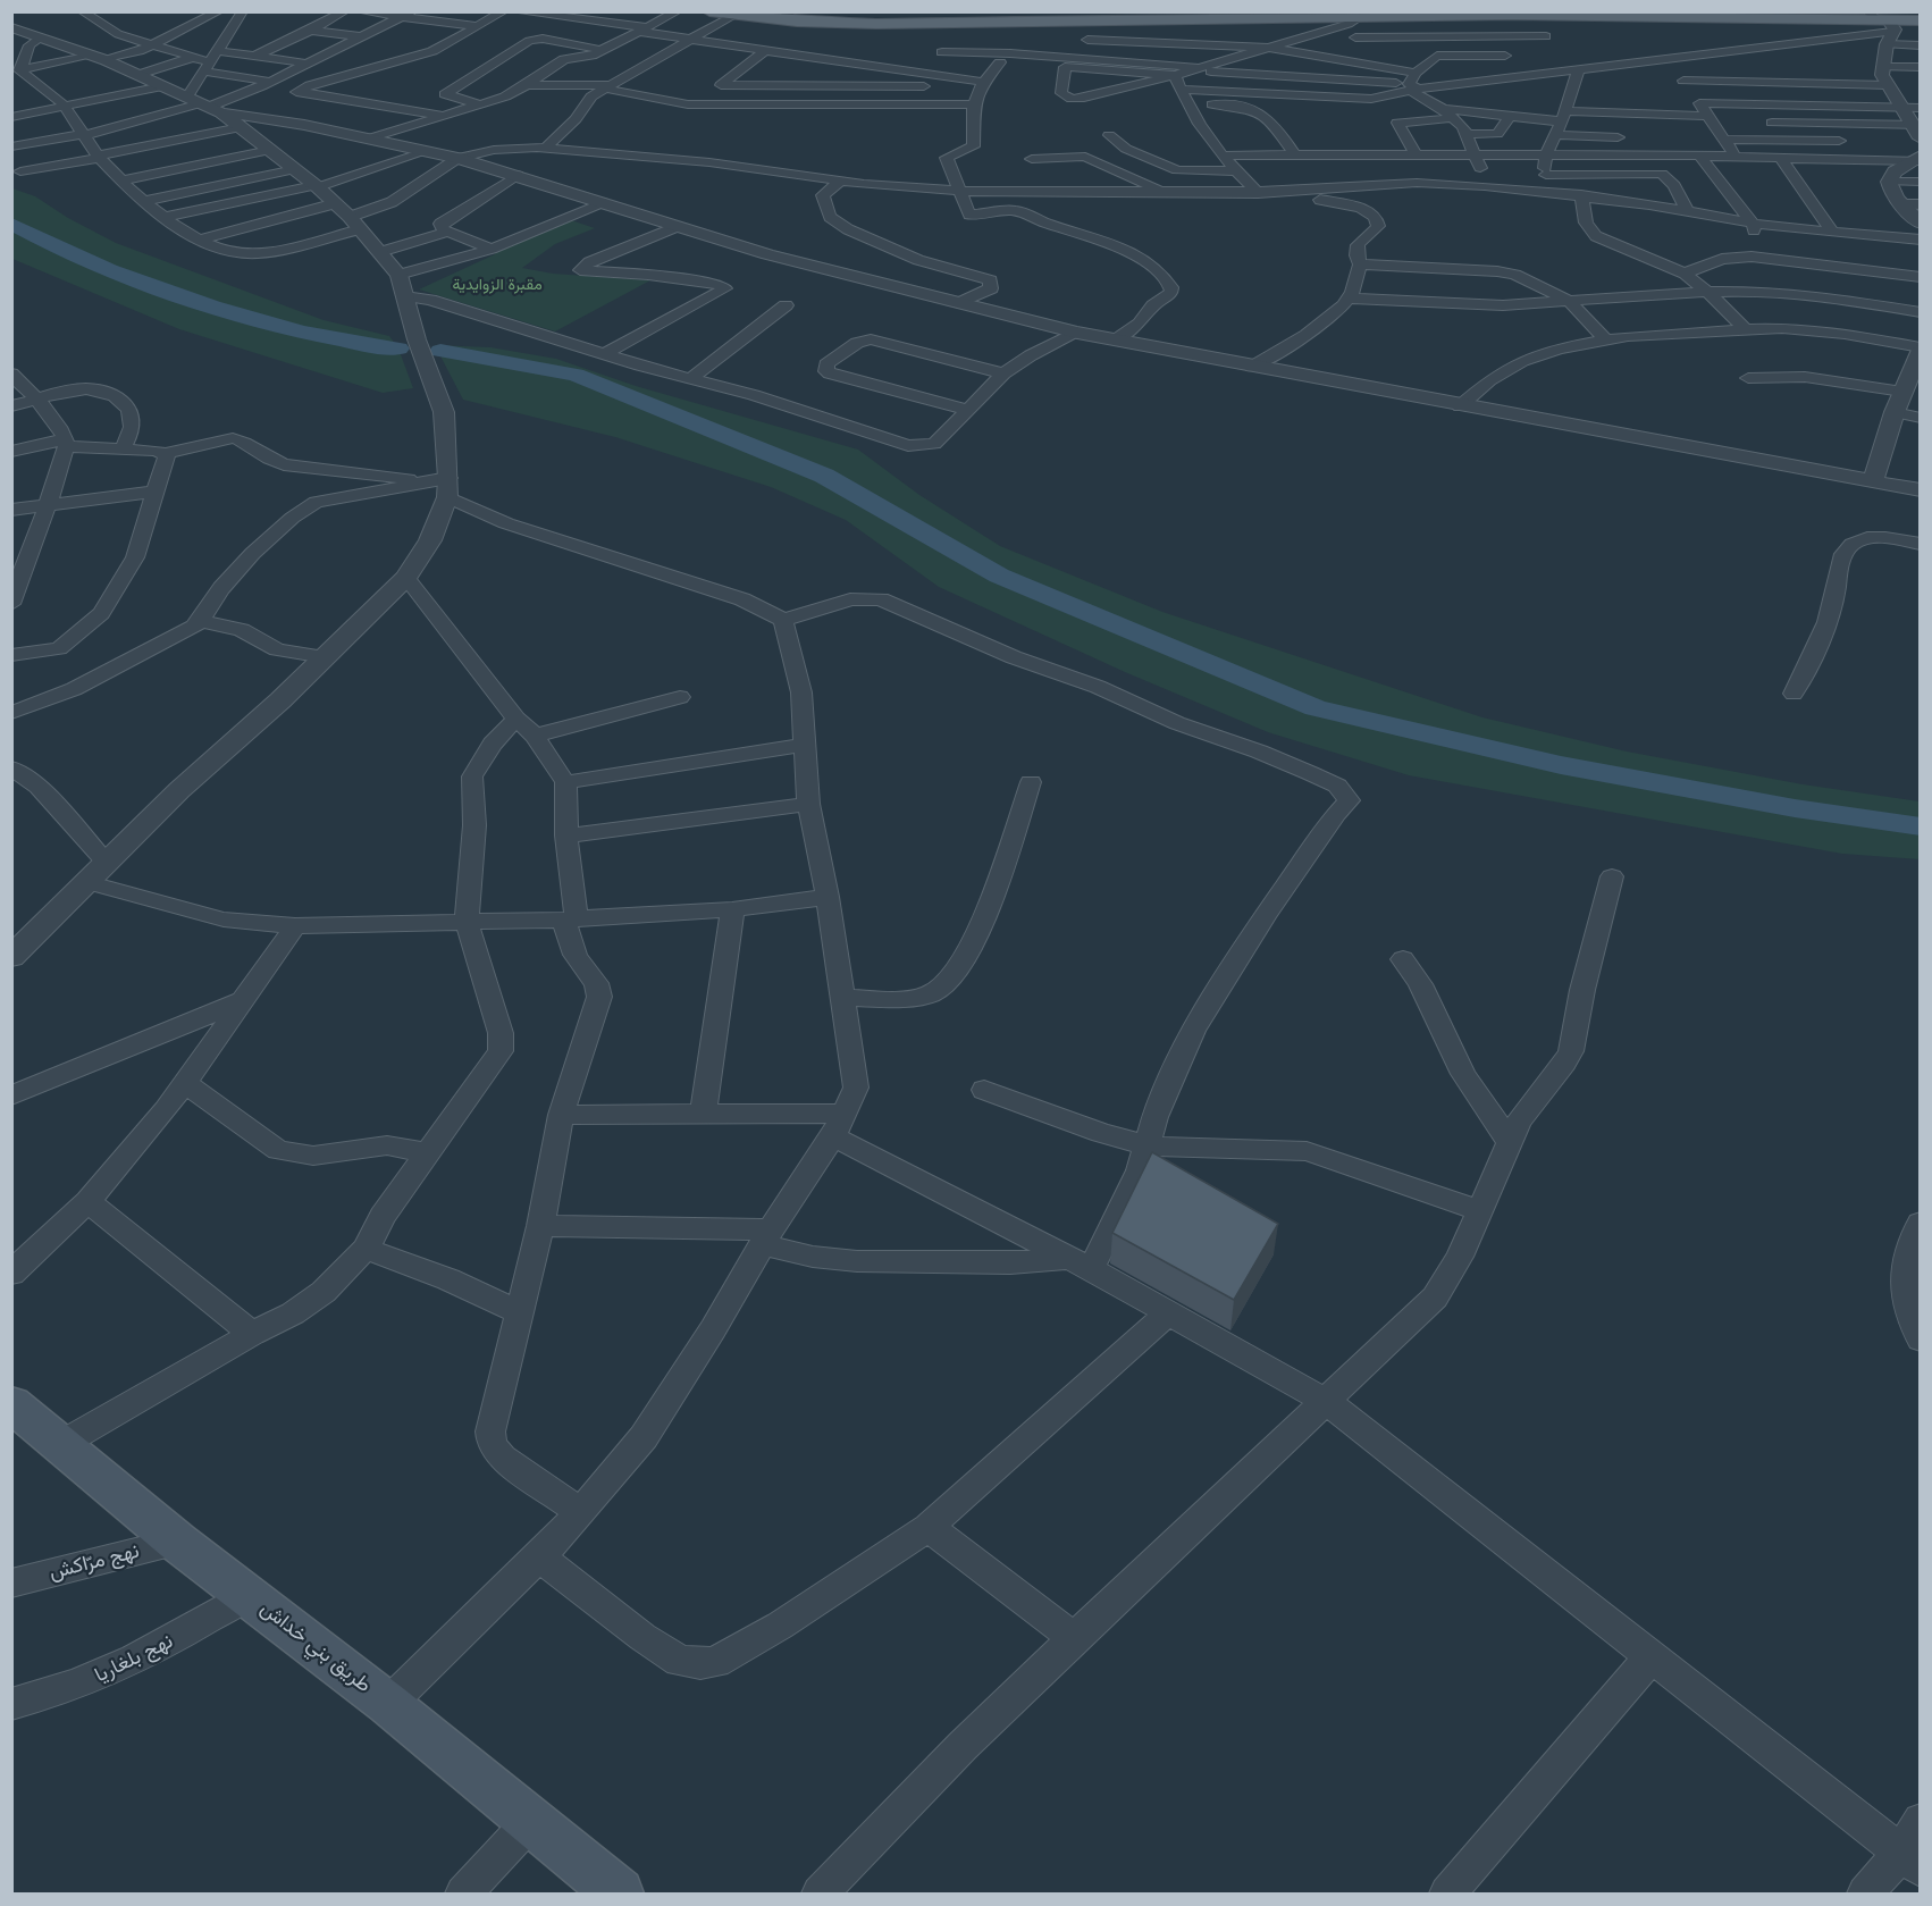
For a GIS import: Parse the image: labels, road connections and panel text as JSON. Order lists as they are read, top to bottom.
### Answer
{
  "streets": {
    "main road": ["طريق بني خداش"],
    "street": ["نهج مرّاكش", "نهج بلغاريا"]
  },
  "crossings": [
    ["نهج مرّاكش", "طريق بني خداش"],
    ["طريق بني خداش", "نهج بلغاريا"]
  ],
  "parks": ["مقبرة الزوايدية"]
}
